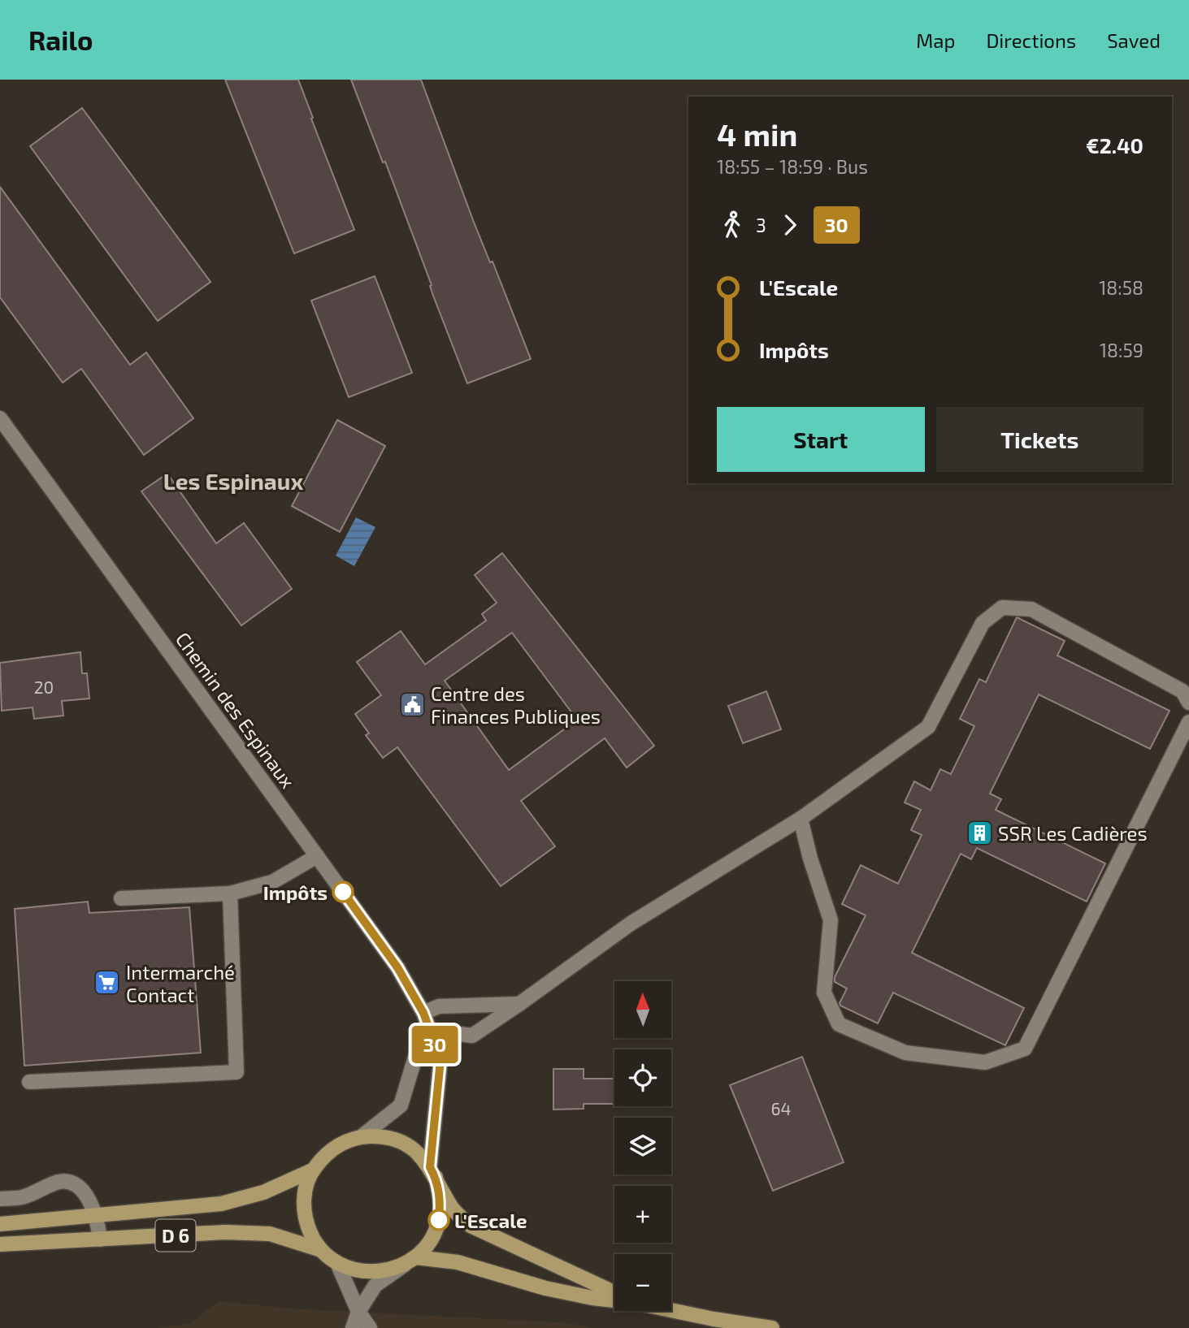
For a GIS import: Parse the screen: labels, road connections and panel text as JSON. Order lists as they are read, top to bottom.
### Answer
{
  "streets": {
    "main road": ["D 6"],
    "street": ["Chemin des Espinaux"]
  },
  "crossings": [
    ["Chemin des Espinaux", "D 6"]
  ],
  "districts": ["Les Espinaux"],
  "places": {
    "public building": ["Centre des Finances Publiques"],
    "building": ["SSR Les Cadières"],
    "other": ["Impôts", "L'Escale"],
    "supermarket": ["Intermarché Contact"]
  },
  "lines": ["bus line 30"],
  "house_numbers": ["20", "64"],
  "north": "top",
  "page": {
    "header": "Railo",
    "nav": ["Map", "Directions", "Saved"],
    "on_map": "30",
    "heading": ["4 min", "18:55 – 18:59 · Bus", "€2.40"],
    "legs": ["3", "30"],
    "list": [
      {
        "name": "L'Escale",
        "value": "18:58"
      },
      {
        "name": "Impôts",
        "value": "18:59"
      }
    ],
    "buttons": ["Start", "Tickets"],
    "map_buttons": ["+", "−"]
  }
}
